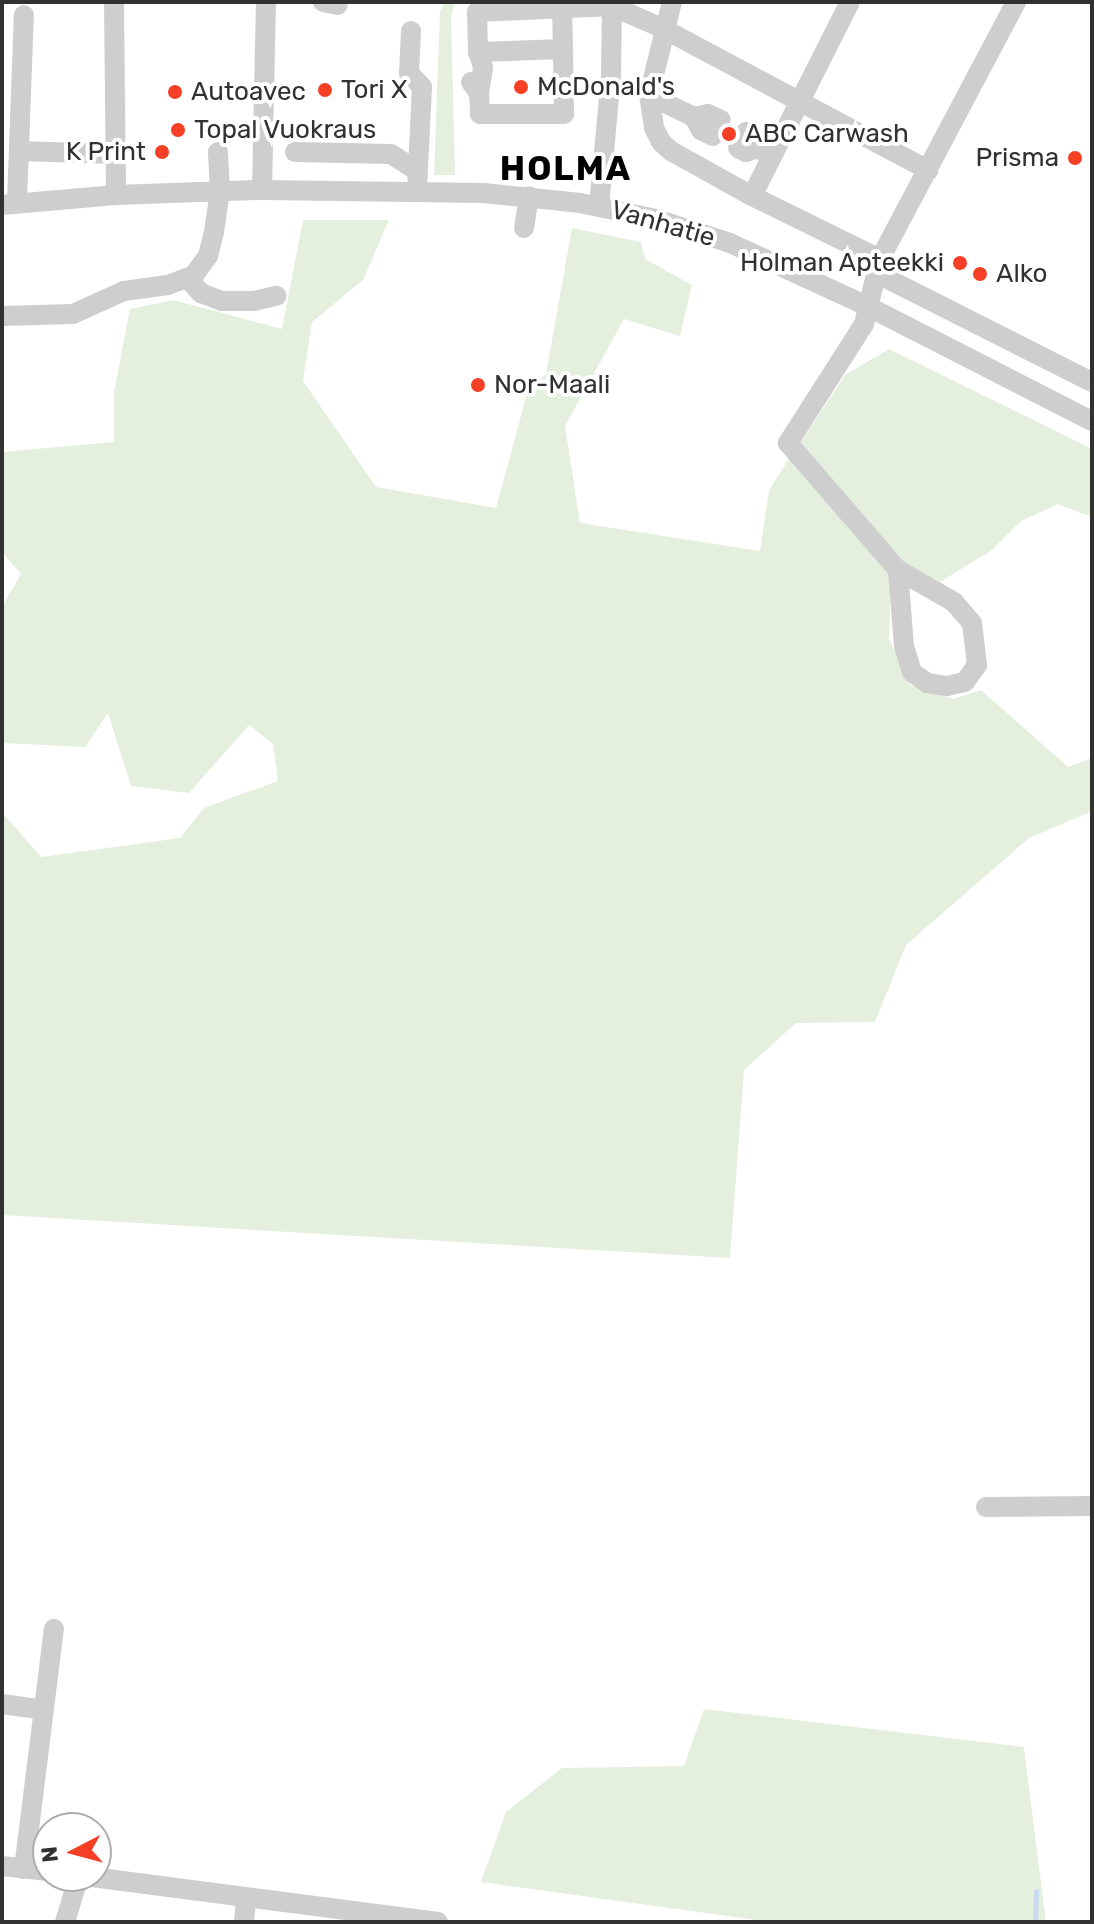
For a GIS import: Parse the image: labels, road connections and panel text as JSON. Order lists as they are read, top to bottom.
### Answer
{
  "streets": {
    "street": ["Vanhatie"]
  },
  "districts": ["HOLMA"],
  "places": [
    "McDonald's",
    "Tori X",
    "Autoavec",
    "Topal Vuokraus",
    "ABC Carwash",
    "K Print",
    "Prisma",
    "Holman Apteekki",
    "Alko",
    "Nor-Maali"
  ],
  "north": "left"
}
